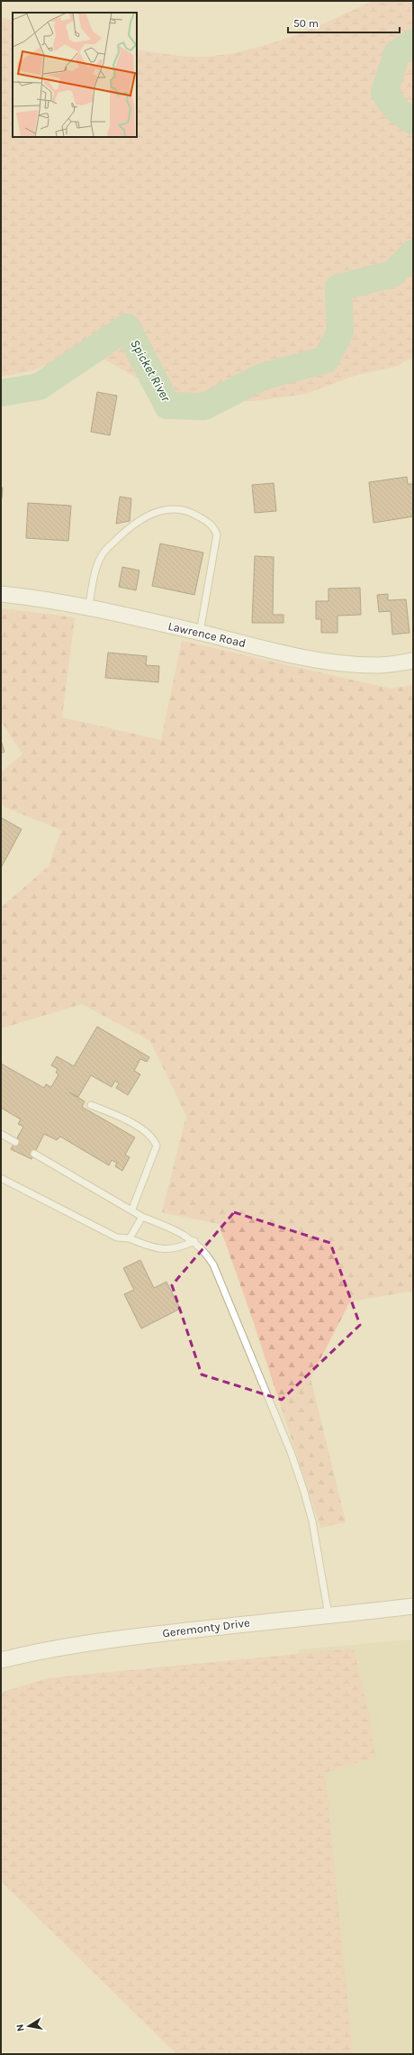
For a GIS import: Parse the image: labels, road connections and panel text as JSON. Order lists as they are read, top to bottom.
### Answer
{
  "streets": {
    "street": ["Lawrence Road", "Geremonty Drive"]
  },
  "water": ["Spicket River"],
  "scale_bar": "50 m",
  "north": "left"
}
